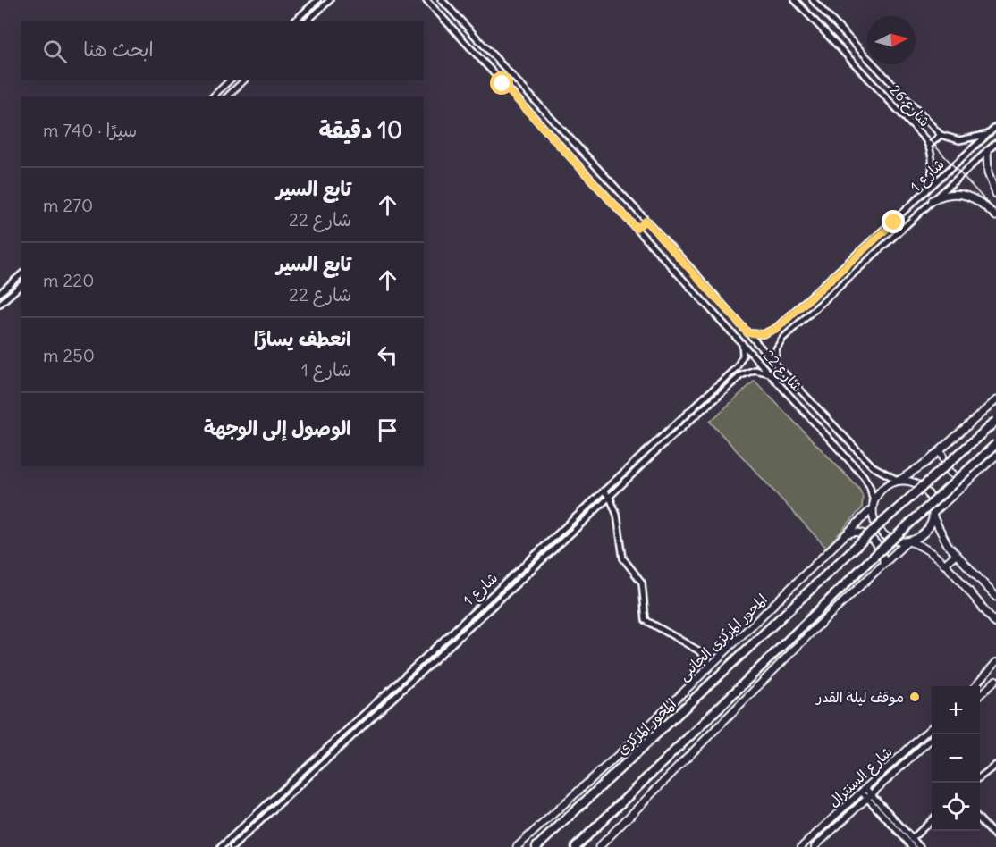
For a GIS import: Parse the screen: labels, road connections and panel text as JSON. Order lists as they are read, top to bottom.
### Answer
{
  "streets": {
    "highway": ["المحور المركزى"],
    "main road": ["المحور المركزى الجانبى"],
    "street": [
      "شارع 26",
      "شارع 1",
      "شارع 22",
      "شارع السنترال"
    ]
  },
  "crossings": [
    ["شارع 26", "شارع 1"],
    ["شارع 1", "شارع 22"],
    ["شارع 22", "المحور المركزى الجانبى"]
  ],
  "places": ["موقف ليلة القدر"],
  "north": "right",
  "page": {
    "search": "ابحث هنا",
    "heading": ["10 دقيقة", "سيرًا · 740 m"],
    "list": [
      ["تابع السير", "شارع 22", "270 m"],
      ["تابع السير", "شارع 22", "220 m"],
      ["انعطف يسارًا", "شارع 1", "250 m"],
      "الوصول إلى الوجهة"
    ],
    "map_buttons": ["+", "−"]
  }
}
